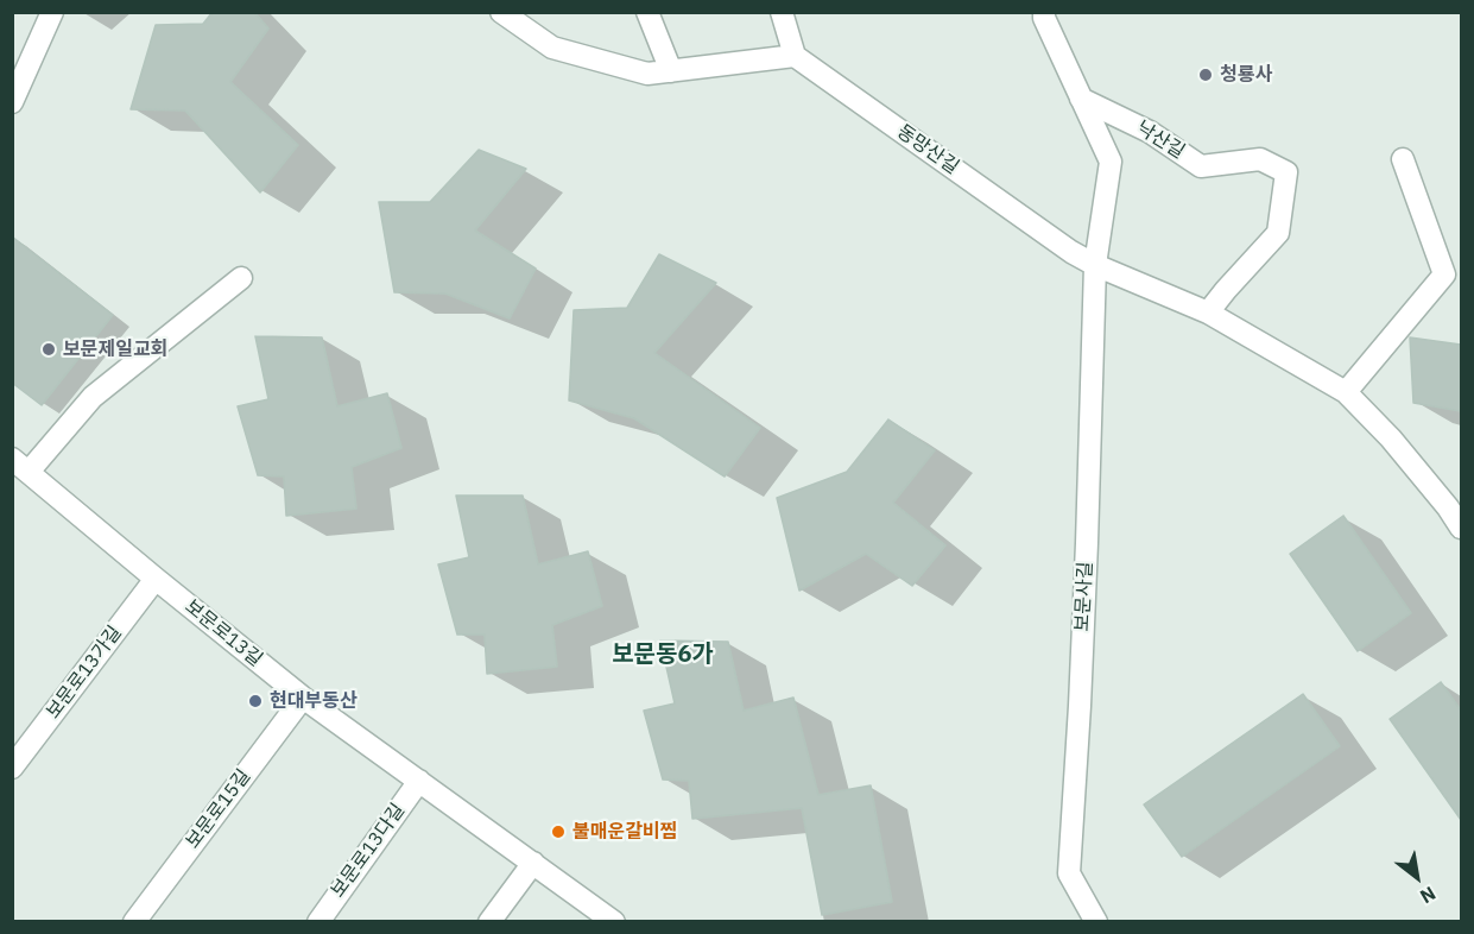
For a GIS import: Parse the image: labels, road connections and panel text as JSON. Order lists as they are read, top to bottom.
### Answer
{
  "streets": {
    "street": [
      "낙산길",
      "동망산길",
      "보문사길",
      "보문로13길",
      "보문로13가길",
      "보문로15길",
      "보문로13다길"
    ]
  },
  "crossings": [
    ["동망산길", "보문사길"],
    ["보문로13길", "보문로13가길"],
    ["보문로13길", "보문로15길"],
    ["보문로13길", "보문로13다길"]
  ],
  "districts": ["보문동6가"],
  "places": [
    "청룡사",
    "보문제일교회",
    "현대부동산",
    "불매운갈비찜"
  ],
  "north": "bottom right"
}
